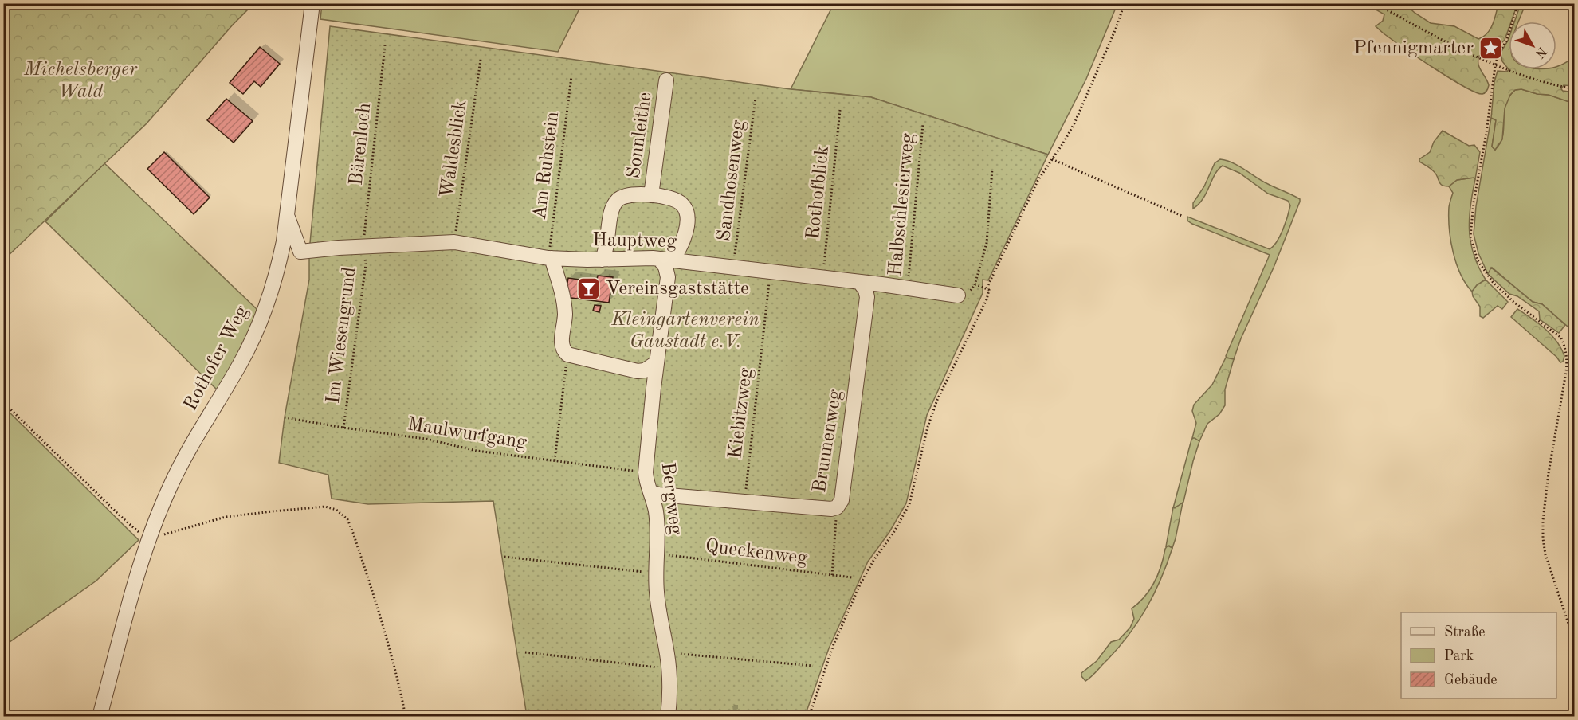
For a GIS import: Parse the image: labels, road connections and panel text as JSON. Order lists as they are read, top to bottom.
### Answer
{
  "streets": {
    "street": [
      "Sonnleithe",
      "Hauptweg",
      "Rothofer Weg",
      "Brunnenweg",
      "Bergweg"
    ],
    "path": [
      "Bärenloch",
      "Waldesblick",
      "Am Ruhstein",
      "Sandhosenweg",
      "Rothofblick",
      "Halbschlesierweg",
      "Im Wiesengrund",
      "Kiebitzweg",
      "Maulwurfgang",
      "Queckenweg"
    ]
  },
  "crossings": [
    ["Bärenloch", "Hauptweg"],
    ["Bärenloch", "Im Wiesengrund"],
    ["Waldesblick", "Hauptweg"],
    ["Am Ruhstein", "Hauptweg"],
    ["Sandhosenweg", "Hauptweg"],
    ["Rothofblick", "Hauptweg"],
    ["Halbschlesierweg", "Hauptweg"],
    ["Hauptweg", "Im Wiesengrund"],
    ["Hauptweg", "Rothofer Weg"],
    ["Hauptweg", "Kiebitzweg"],
    ["Hauptweg", "Brunnenweg"],
    ["Hauptweg", "Bergweg"],
    ["Im Wiesengrund", "Maulwurfgang"],
    ["Kiebitzweg", "Brunnenweg"],
    ["Maulwurfgang", "Bergweg"],
    ["Brunnenweg", "Bergweg"],
    ["Bergweg", "Queckenweg"]
  ],
  "parks": ["Michelsberger Wald", "Kleingartenverein Gaustadt e.V."],
  "places": {
    "place": ["Pfennigmarter"],
    "bar": ["Vereinsgaststätte"]
  },
  "legend": ["Straße", "Park", "Gebäude"],
  "north": "bottom right"
}
